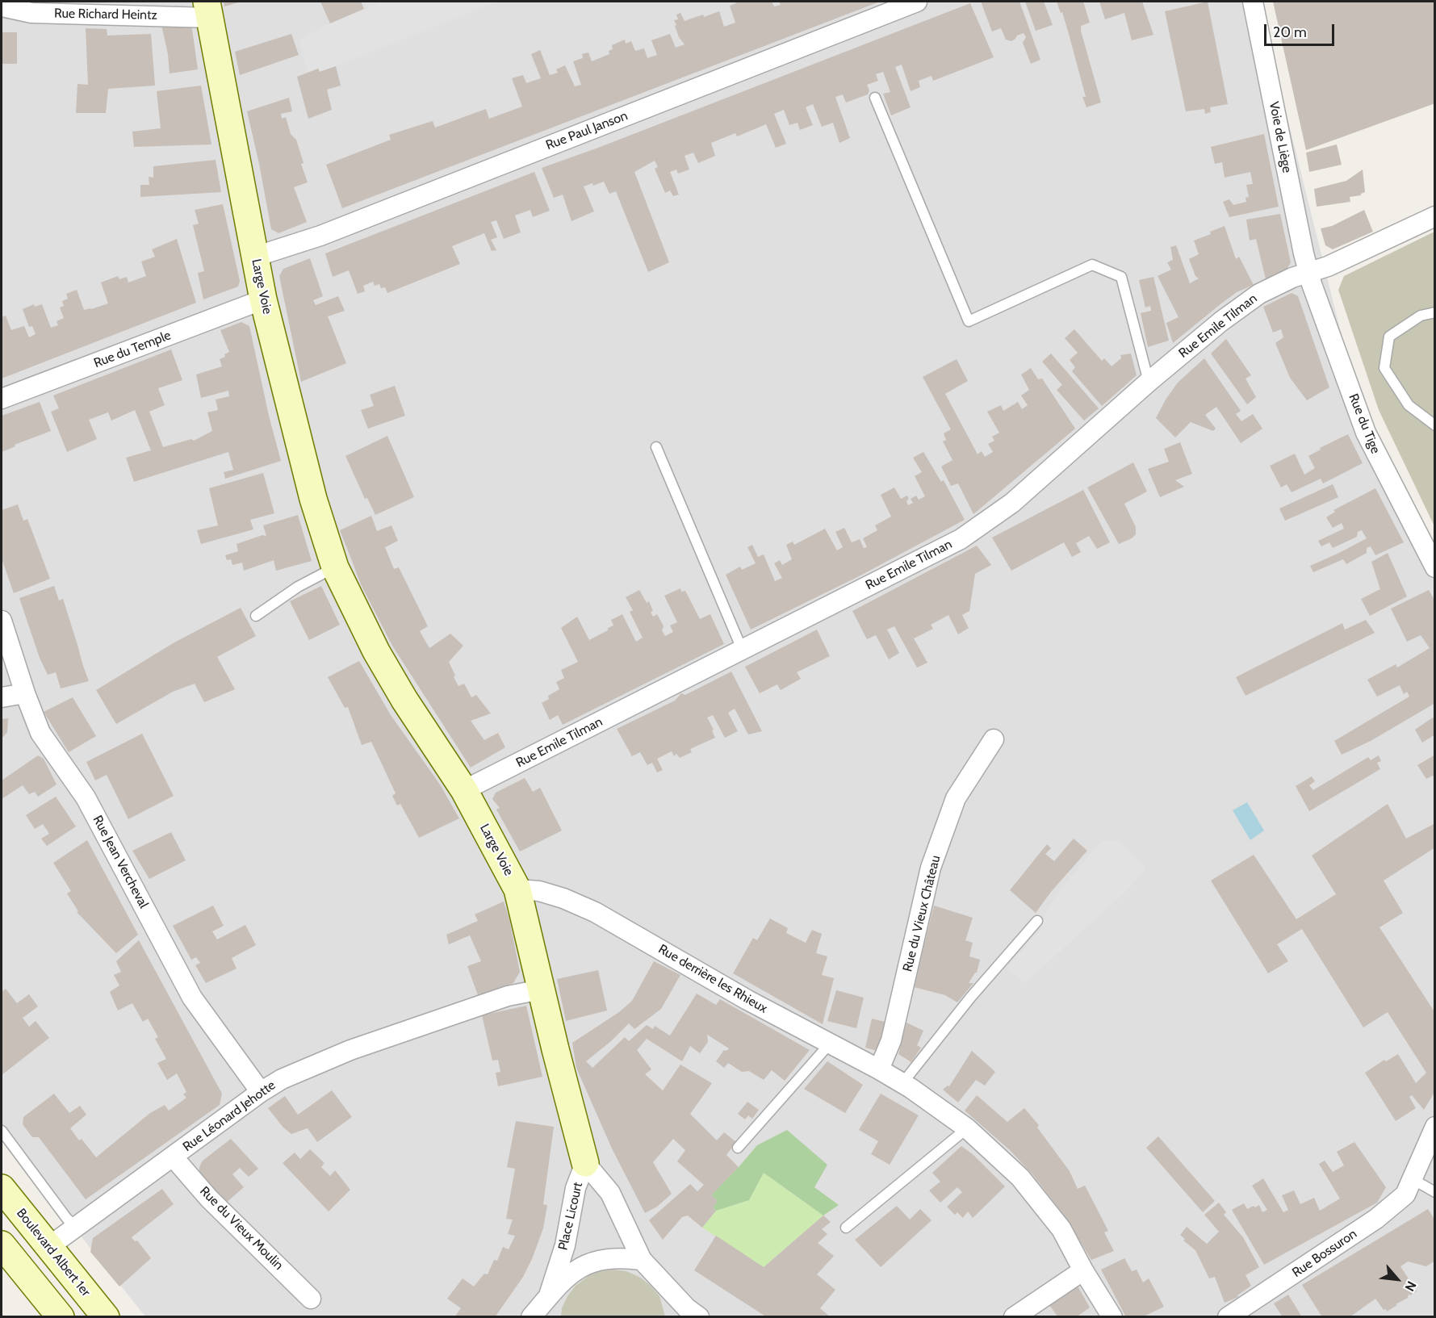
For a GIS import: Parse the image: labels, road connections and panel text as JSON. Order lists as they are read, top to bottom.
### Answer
{
  "streets": {
    "street": [
      "Rue Richard Heintz",
      "Rue Paul Janson",
      "Voie de Liège",
      "Large Voie",
      "Rue Emile Tilman",
      "Rue du Temple",
      "Rue du Tige",
      "Rue Jean Vercheval",
      "Rue du Vieux Château",
      "Rue derrière les Rhieux",
      "Rue Léonard Jehotte",
      "Place Licourt",
      "Rue du Vieux Moulin",
      "Boulevard Albert 1er",
      "Rue Bossuron"
    ]
  },
  "crossings": [
    ["Rue Richard Heintz", "Large Voie"],
    ["Rue Paul Janson", "Large Voie"],
    ["Voie de Liège", "Rue Emile Tilman"],
    ["Voie de Liège", "Rue du Tige"],
    ["Large Voie", "Rue Emile Tilman"],
    ["Large Voie", "Rue du Temple"],
    ["Large Voie", "Rue derrière les Rhieux"],
    ["Large Voie", "Rue Léonard Jehotte"],
    ["Large Voie", "Place Licourt"],
    ["Rue Emile Tilman", "Rue du Tige"],
    ["Rue Jean Vercheval", "Rue Léonard Jehotte"],
    ["Rue du Vieux Château", "Rue derrière les Rhieux"],
    ["Rue Léonard Jehotte", "Rue du Vieux Moulin"],
    ["Rue Léonard Jehotte", "Boulevard Albert 1er"]
  ],
  "scale_bar": "20 m",
  "north": "bottom right"
}
